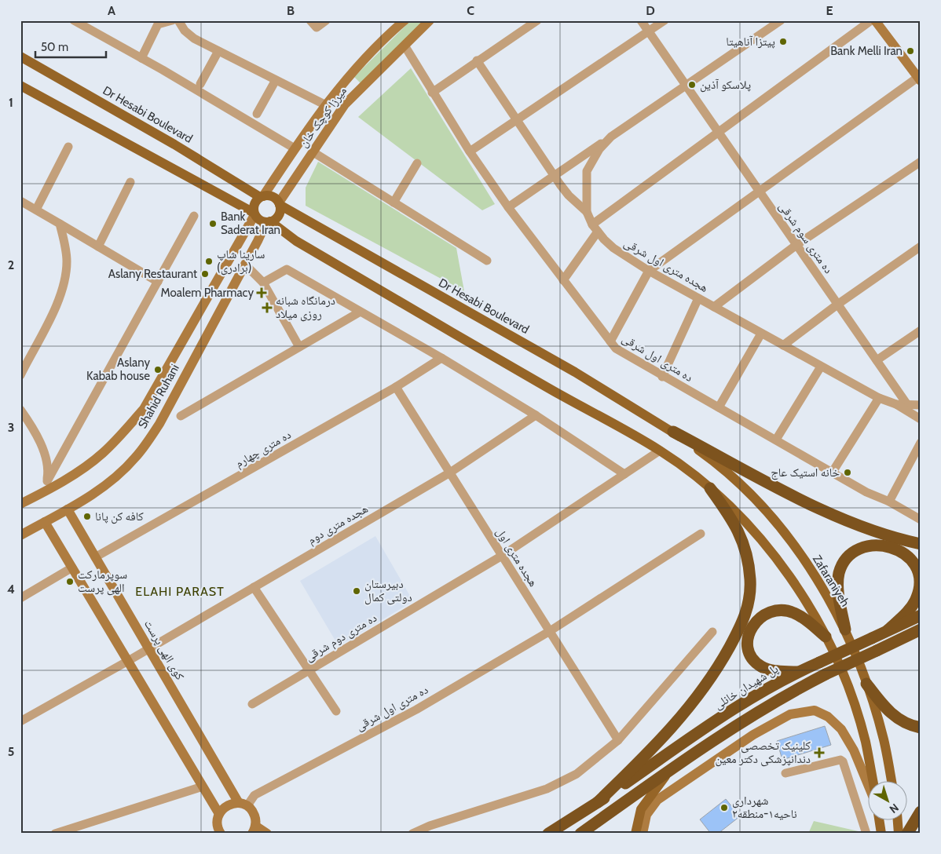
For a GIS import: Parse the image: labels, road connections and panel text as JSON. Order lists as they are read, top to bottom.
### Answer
{
  "streets": {
    "highway": ["پل شهیدان خانلی"],
    "main road": [
      "Dr Hesabi Boulevard",
      "میرزا کوچک خان",
      "Shahid Ruhani",
      "Zafaraniyeh",
      "کوی الهی پرست"
    ],
    "street": [
      "ده متری سوم شرقی",
      "هجده متری اول شرقی",
      "ده متری اول شرقی",
      "ده متری چهارم",
      "هجده متری دوم",
      "هجده متری اول",
      "ده متری دوم شرقی"
    ]
  },
  "crossings": [
    ["Dr Hesabi Boulevard", "میرزا کوچک خان"],
    ["Dr Hesabi Boulevard", "Shahid Ruhani"],
    ["Dr Hesabi Boulevard", "Zafaraniyeh"],
    ["میرزا کوچک خان", "ده متری اول شرقی"],
    ["میرزا کوچک خان", "Shahid Ruhani"],
    ["ده متری سوم شرقی", "هجده متری اول شرقی"],
    ["ده متری اول شرقی", "هجده متری اول"],
    ["ده متری اول شرقی", "کوی الهی پرست"],
    ["Shahid Ruhani", "کوی الهی پرست"],
    ["ده متری چهارم", "هجده متری اول"],
    ["ده متری چهارم", "کوی الهی پرست"],
    ["هجده متری دوم", "هجده متری اول"],
    ["هجده متری دوم", "کوی الهی پرست"],
    ["هجده متری اول", "ده متری دوم شرقی"]
  ],
  "districts": ["ELAHI PARAST"],
  "places": {
    "other": [
      "پیتزا آناهیتا",
      "Bank Melli Iran",
      "پلاسکو آذین",
      "Bank Saderat Iran",
      "سارینا شاپ (برادری)",
      "Aslany Restaurant",
      "Aslany Kabab house",
      "خانه استیک عاج",
      "کافه کن پانا",
      "سوپرمارکت الهی پرست",
      "دبیرستان دولتی کمال",
      "شهرداری ناحیه۱-منطقه۲"
    ],
    "health": ["Moalem Pharmacy", "درمانگاه شبانه روزی میلاد", "کلینیک تخصصی دندانپزشکی دکتر معین"]
  },
  "scale_bar": "50 m",
  "north": "bottom right",
  "grid": {
    "columns": [
      "A",
      "B",
      "C",
      "D",
      "E"
    ],
    "rows": [
      "1",
      "2",
      "3",
      "4",
      "5"
    ]
  }
}
